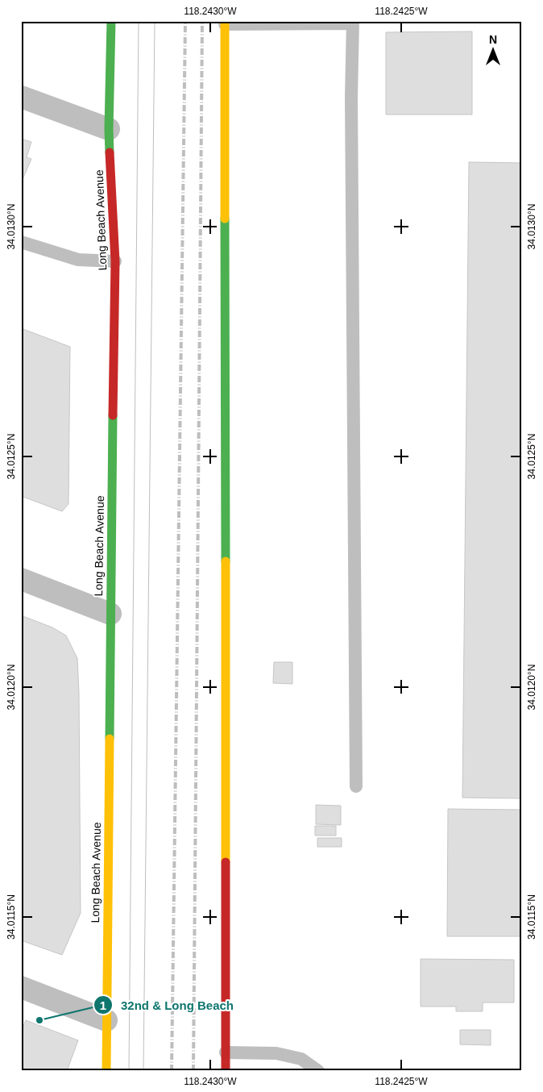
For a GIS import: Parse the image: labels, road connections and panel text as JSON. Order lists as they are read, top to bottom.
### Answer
{
  "streets": {
    "main road": ["Long Beach Avenue"]
  },
  "places": ["32nd & Long Beach"],
  "north": "top",
  "coordinates": [
    "118.2430°W",
    "118.2425°W",
    "34.0130°N",
    "34.0125°N",
    "34.0120°N",
    "34.0115°N"
  ]
}
